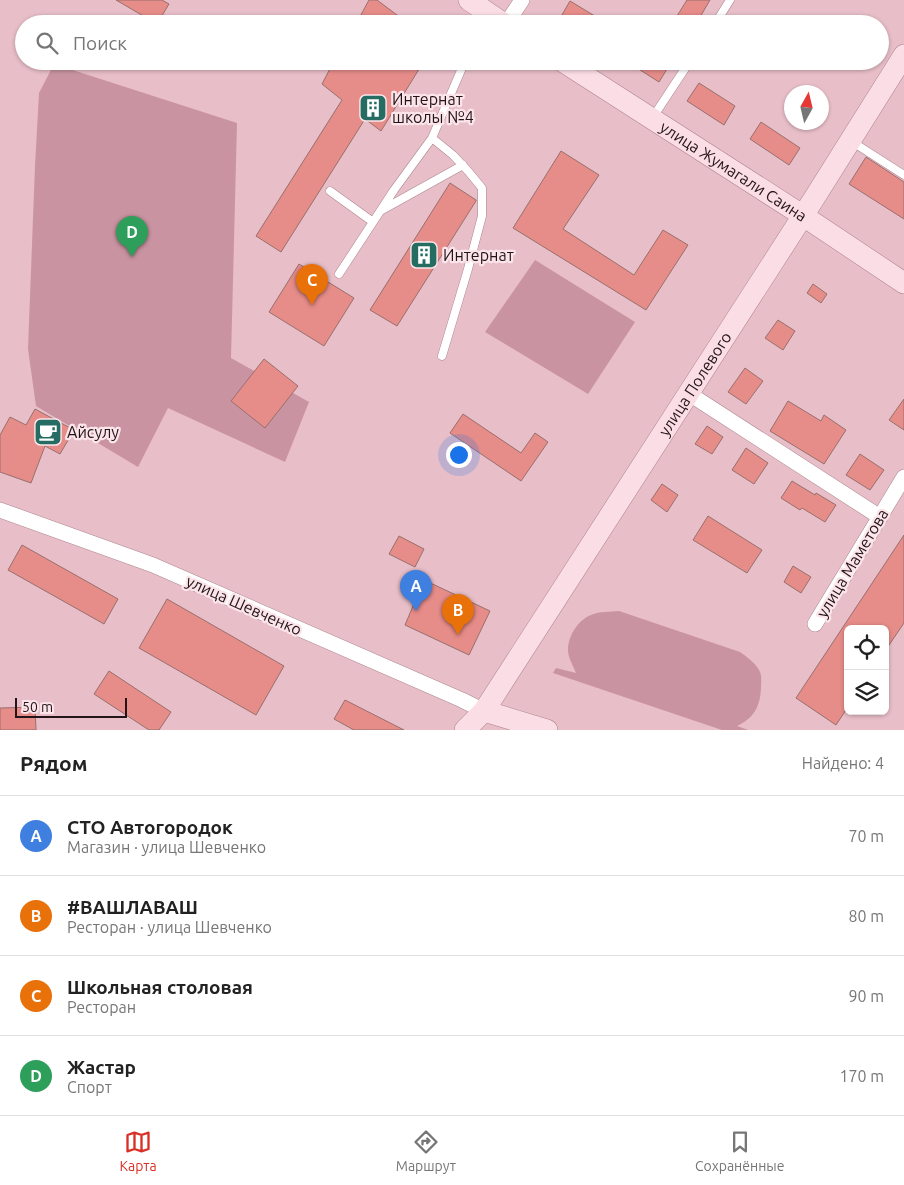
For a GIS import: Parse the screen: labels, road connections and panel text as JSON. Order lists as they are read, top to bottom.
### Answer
{
  "streets": {
    "street": [
      "улица Жумагали Саина",
      "улица Полевого",
      "улица Маметова",
      "улица Шевченко"
    ]
  },
  "crossings": [
    ["улица Жумагали Саина", "улица Полевого"],
    ["улица Полевого", "улица Шевченко"]
  ],
  "places": {
    "building": ["Интернат школы №4", "Интернат"],
    "cafe": ["Айсулу"]
  },
  "scale_bar": "50 m",
  "north": "top",
  "page": {
    "search": "Поиск",
    "pins": [
      "D",
      "C",
      "A",
      "B"
    ],
    "scale": "50 m",
    "heading": ["Рядом", "Найдено: 4"],
    "list": [
      {
        "mark": "A",
        "name": "СТО Автогородок",
        "note": "Магазин · улица Шевченко",
        "value": "70 m"
      },
      {
        "mark": "B",
        "name": "#ВАШЛАВАШ",
        "note": "Ресторан · улица Шевченко",
        "value": "80 m"
      },
      {
        "mark": "C",
        "name": "Школьная столовая",
        "note": "Ресторан",
        "value": "90 m"
      },
      {
        "mark": "D",
        "name": "Жастар",
        "note": "Спорт",
        "value": "170 m"
      }
    ],
    "nav": ["Карта", "Маршрут", "Сохранённые"]
  }
}
